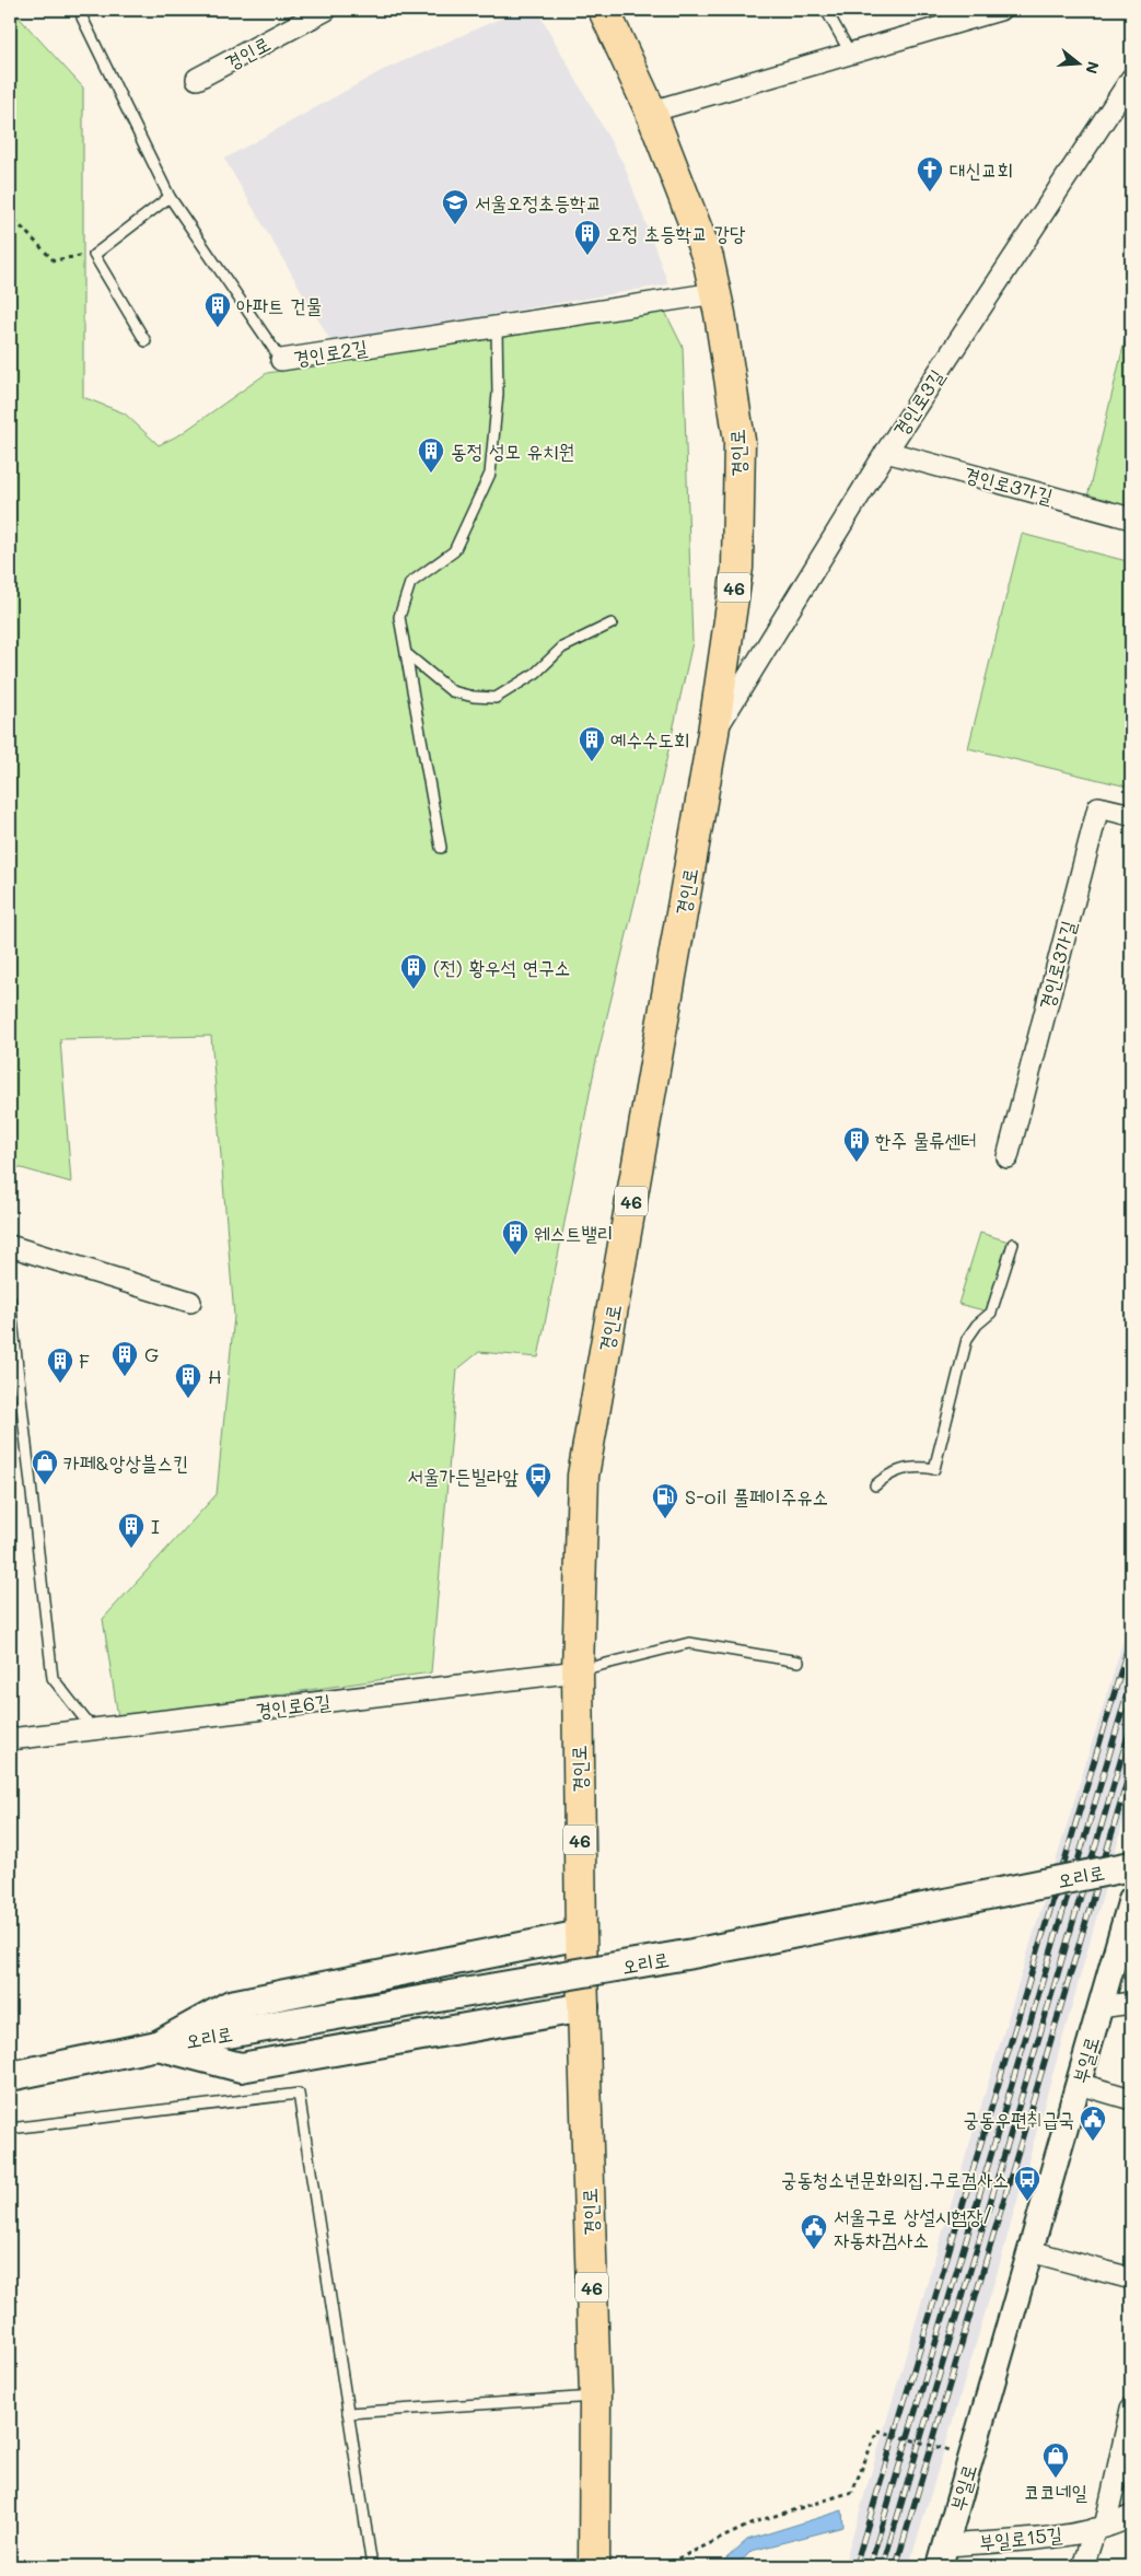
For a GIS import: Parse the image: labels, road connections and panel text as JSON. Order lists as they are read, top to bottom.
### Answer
{
  "streets": {
    "main road": ["경인로", "46", "오리로"],
    "street": [
      "경인로2길",
      "경인로3길",
      "경인로3가길",
      "경인로6길",
      "부일로",
      "부일로15길"
    ]
  },
  "crossings": [
    ["경인로", "경인로2길"],
    ["경인로", "경인로3길"],
    ["경인로", "경인로6길"],
    ["경인로", "오리로"],
    ["경인로3길", "경인로3가길"],
    ["부일로", "부일로15길"]
  ],
  "places": {
    "church": ["대신교회"],
    "school or university": ["서울오정초등학교"],
    "building": [
      "오정 초등학교 강당",
      "아파트 건물",
      "동정 성모 유치원",
      "예수수도회",
      "(전) 황우석 연구소",
      "한주 물류센터",
      "웨스트밸리",
      "G",
      "F",
      "H",
      "I"
    ],
    "shop": ["카페&앙상블스킨", "코코네일"],
    "bus stop": ["서울가든빌라앞", "궁동청소년문화의집.구로검사소"],
    "fuel station": ["S-oil 풀페이주유소"],
    "public building": ["궁동우편취급국", "서울구로 상설시험장/ 자동차검사소"]
  },
  "north": "right"
}
